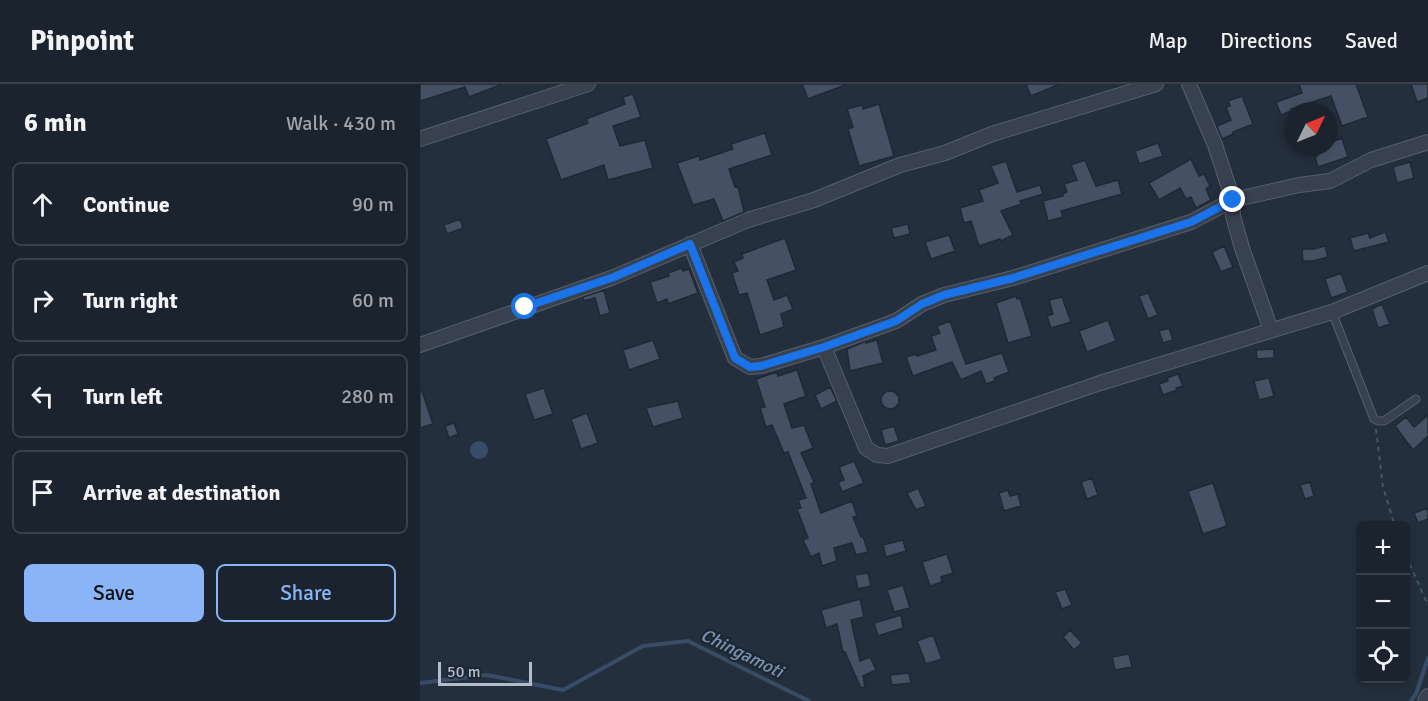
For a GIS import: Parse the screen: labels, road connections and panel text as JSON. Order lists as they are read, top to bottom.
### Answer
{
  "water": ["Chingamoti"],
  "scale_bar": "50 m",
  "north": "top right",
  "page": {
    "header": "Pinpoint",
    "nav": ["Map", "Directions", "Saved"],
    "heading": ["6 min", "Walk · 430 m"],
    "list": [
      ["Continue", "90 m"],
      ["Turn right", "60 m"],
      ["Turn left", "280 m"],
      "Arrive at destination"
    ],
    "map_buttons": ["+", "−"],
    "buttons": ["Save", "Share"],
    "scale": "50 m"
  }
}
